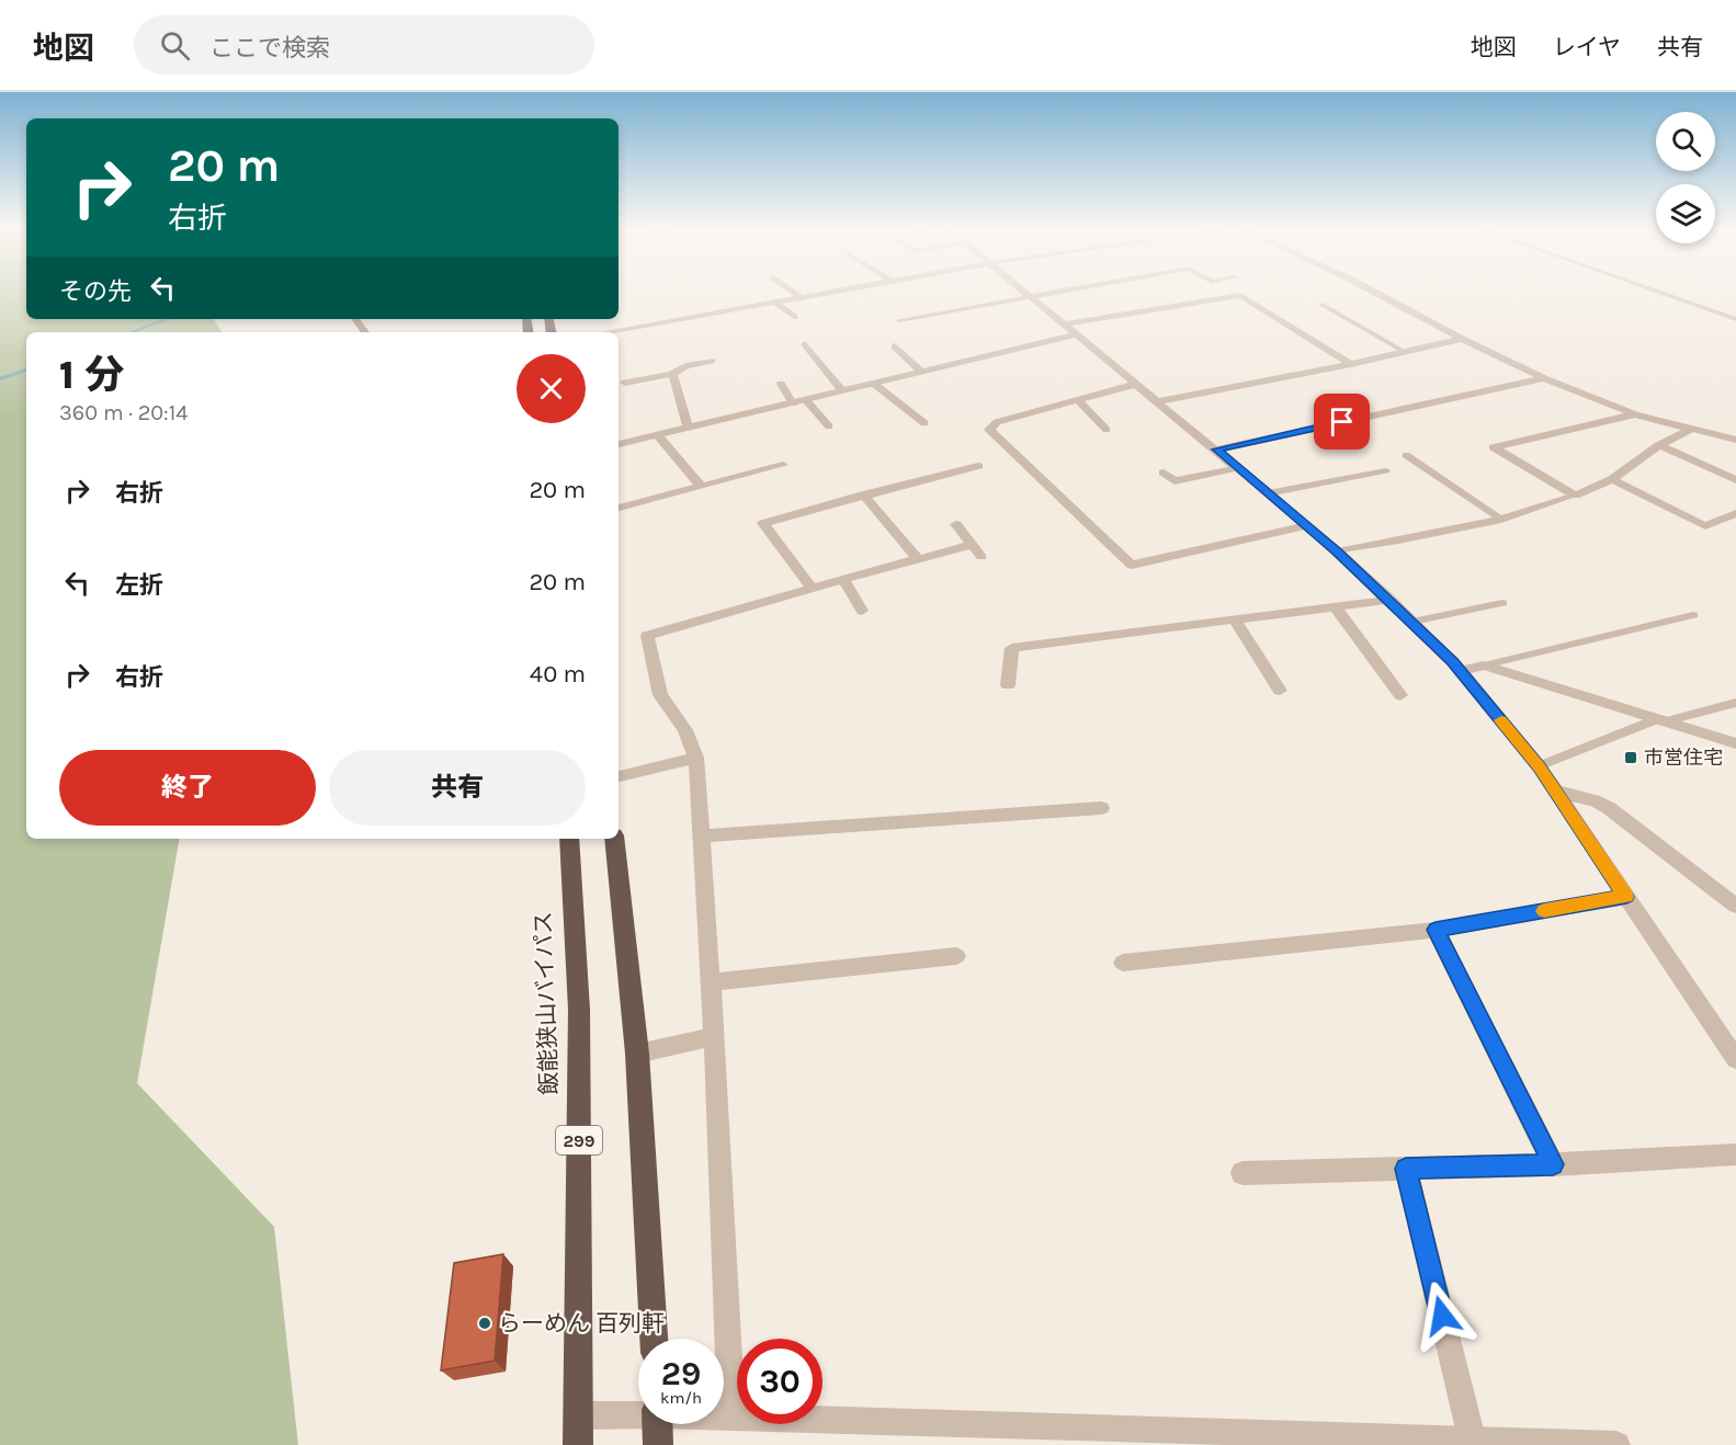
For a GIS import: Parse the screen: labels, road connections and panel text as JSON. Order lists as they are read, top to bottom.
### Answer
{
  "streets": {
    "highway": ["飯能狭山バイパス", "299"]
  },
  "places": {
    "transit": ["市営住宅"],
    "other": ["らーめん 百列軒"]
  },
  "page": {
    "header": "地図",
    "search": "ここで検索",
    "nav": ["地図", "レイヤ", "共有"],
    "turn": ["20 m", "右折"],
    "then": "その先",
    "heading": ["1 分", "360 m · 20:14"],
    "list": [
      {
        "name": "右折",
        "value": "20 m"
      },
      {
        "name": "左折",
        "value": "20 m"
      },
      {
        "name": "右折",
        "value": "40 m"
      }
    ],
    "buttons": ["終了", "共有"],
    "speed": "29 km/h",
    "limit": "30"
  }
}
